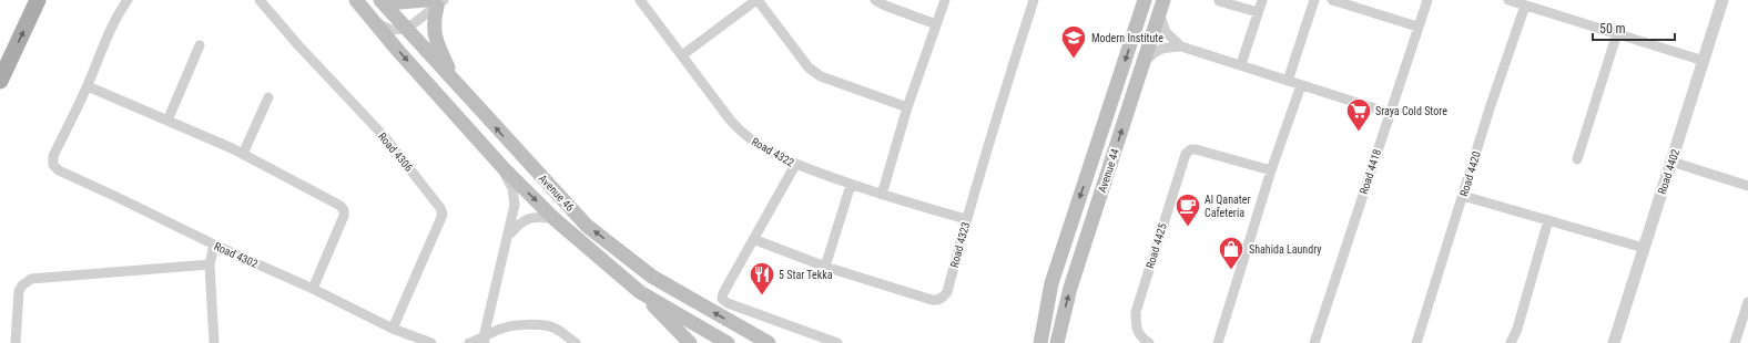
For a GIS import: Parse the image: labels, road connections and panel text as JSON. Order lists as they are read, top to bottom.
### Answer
{
  "streets": {
    "main road": ["Avenue 44", "Avenue 46"],
    "street": [
      "Road 4306",
      "Road 4322",
      "Road 4418",
      "Road 4402",
      "Road 4420",
      "Road 4323",
      "Road 4425",
      "Road 4302"
    ]
  },
  "crossings": [
    ["Road 4306", "Road 4302"],
    ["Road 4322", "Road 4323"]
  ],
  "places": {
    "school or university": ["Modern Institute"],
    "supermarket": ["Sraya Cold Store"],
    "cafe": ["Al Qanater Cafeteria"],
    "shop": ["Shahida Laundry"],
    "restaurant": ["5 Star Tekka"]
  },
  "scale_bar": "50 m"
}
